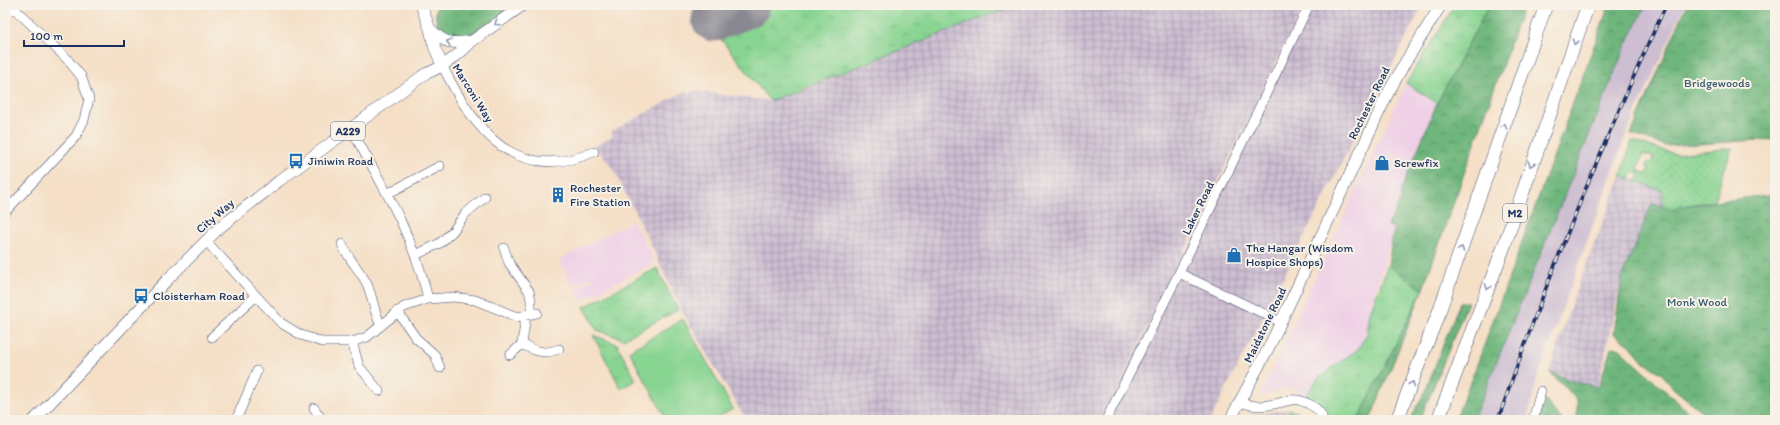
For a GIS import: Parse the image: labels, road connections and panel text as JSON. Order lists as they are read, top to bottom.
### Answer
{
  "streets": {
    "highway": ["M2"],
    "main road": [
      "Rochester Road",
      "A229",
      "City Way",
      "Maidstone Road"
    ],
    "street": ["Marconi Way", "Laker Road"]
  },
  "crossings": [
    ["Marconi Way", "A229"],
    ["Marconi Way", "City Way"],
    ["Rochester Road", "Maidstone Road"],
    ["A229", "City Way"]
  ],
  "parks": ["Bridgewoods", "Monk Wood"],
  "places": {
    "bus stop": ["Jiniwin Road", "Cloisterham Road"],
    "shop": ["Screwfix", "The Hangar (Wisdom Hospice Shops)"],
    "building": ["Rochester Fire Station"]
  },
  "scale_bar": "100 m"
}
